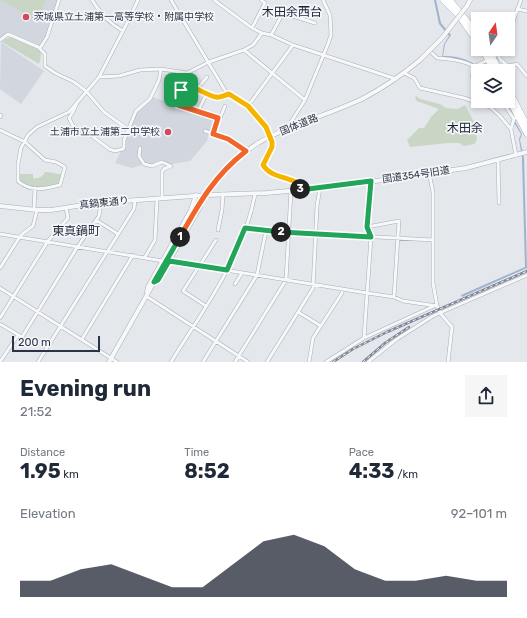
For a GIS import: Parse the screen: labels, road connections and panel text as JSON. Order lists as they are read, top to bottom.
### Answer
{
  "streets": {
    "street": ["国体道路", "国道354号旧道", "真鍋東通り"]
  },
  "crossings": [
    ["国道354号旧道", "真鍋東通り"]
  ],
  "districts": ["木田余西台", "木田余", "東真鍋町"],
  "places": ["茨城県立土浦第一高等学校・附属中学校", "土浦市立土浦第二中学校"],
  "scale_bar": "200 m",
  "north": "top",
  "page": {
    "pins": ["3", "2", "1"],
    "scale": "200 m",
    "heading": ["Evening run", "21:52"],
    "stats": [
      ["Distance", "1.95 km"],
      ["Time", "8:52"],
      ["Pace", "4:33 /km"]
    ],
    "chart": ["Elevation", "92–101 m"]
  }
}
